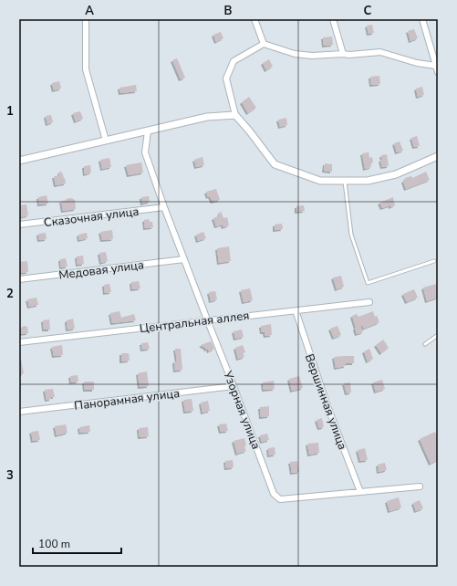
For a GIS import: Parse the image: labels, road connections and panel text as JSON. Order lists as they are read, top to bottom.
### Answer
{
  "streets": {
    "street": [
      "Сказочная улица",
      "Медовая улица",
      "Центральная аллея",
      "Панорамная улица",
      "Вершинная улица",
      "Узорная улица"
    ]
  },
  "crossings": [
    ["Сказочная улица", "Узорная улица"],
    ["Медовая улица", "Узорная улица"],
    ["Центральная аллея", "Вершинная улица"],
    ["Центральная аллея", "Узорная улица"],
    ["Панорамная улица", "Узорная улица"],
    ["Вершинная улица", "Узорная улица"]
  ],
  "scale_bar": "100 m",
  "grid": {
    "columns": ["A", "B", "C"],
    "rows": ["1", "2", "3"]
  }
}
